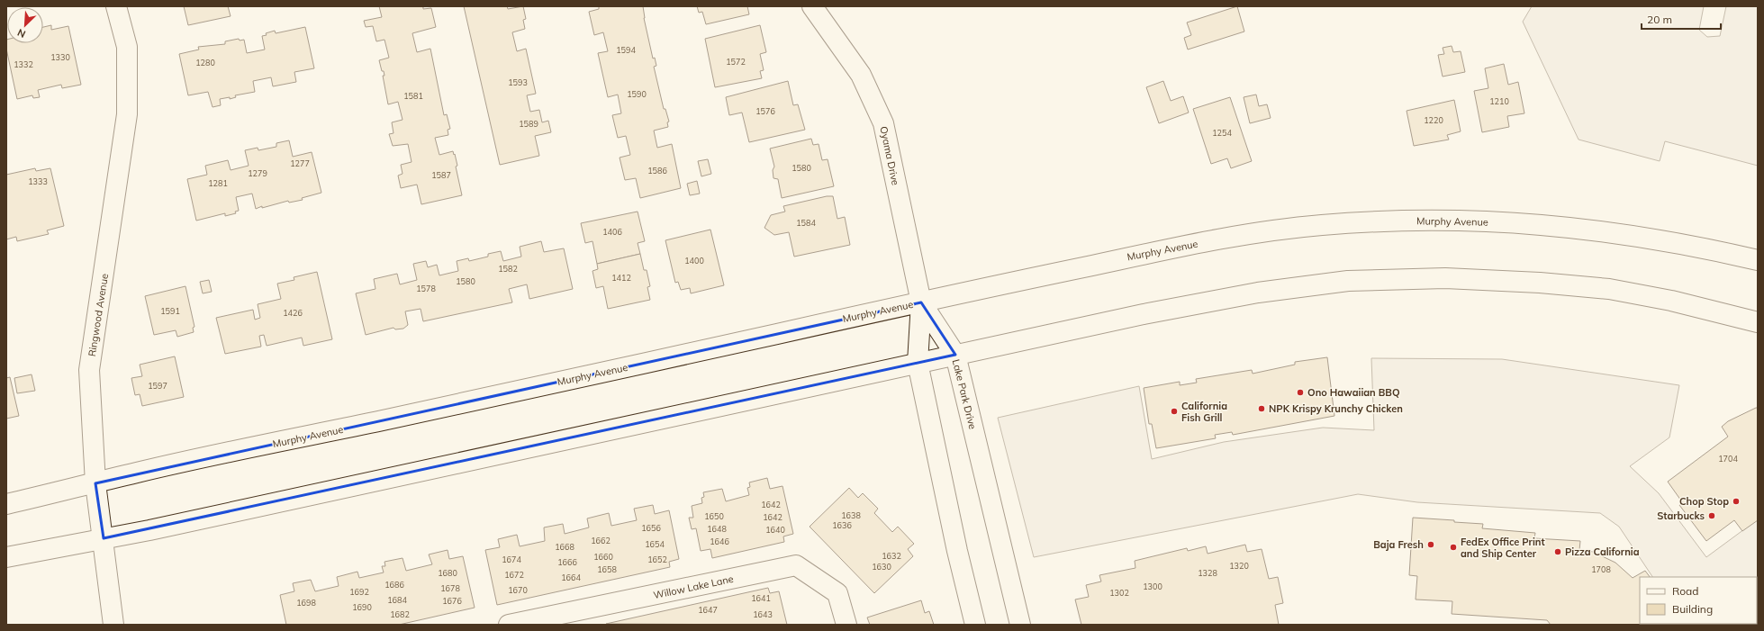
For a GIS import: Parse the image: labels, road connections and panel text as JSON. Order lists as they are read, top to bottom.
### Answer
{
  "streets": {
    "main road": [
      "Oyama Drive",
      "Murphy Avenue",
      "Ringwood Avenue",
      "Lake Park Drive",
      "Willow Lake Lane"
    ]
  },
  "crossings": [
    ["Oyama Drive", "Murphy Avenue"],
    ["Oyama Drive", "Lake Park Drive"],
    ["Murphy Avenue", "Ringwood Avenue"],
    ["Murphy Avenue", "Lake Park Drive"]
  ],
  "places": [
    "Ono Hawaiian BBQ",
    "NPK Krispy Krunchy Chicken",
    "California Fish Grill",
    "Chop Stop",
    "Starbucks",
    "Baja Fresh",
    "FedEx Office Print and Ship Center",
    "Pizza California"
  ],
  "house_numbers": [
    "1594",
    "1330",
    "1572",
    "1280",
    "1332",
    "1593",
    "1590",
    "1581",
    "1210",
    "1576",
    "1220",
    "1589",
    "1254",
    "1277",
    "1580",
    "1586",
    "1279",
    "1587",
    "1333",
    "1281",
    "1584",
    "1406",
    "1400",
    "1582",
    "1412",
    "1580",
    "1578",
    "1591",
    "1426",
    "1597",
    "1704",
    "1642",
    "1638",
    "1650",
    "1642",
    "1636",
    "1656",
    "1648",
    "1640",
    "1662",
    "1646",
    "1654",
    "1668",
    "1632",
    "1660",
    "1674",
    "1652",
    "1666",
    "1320",
    "1630",
    "1658",
    "1708",
    "1680",
    "1328",
    "1672",
    "1664",
    "1686",
    "1300",
    "1678",
    "1670",
    "1692",
    "1302",
    "1641",
    "1684",
    "1676",
    "1698",
    "1690",
    "1647",
    "1682",
    "1643"
  ],
  "legend": ["Road", "Building"],
  "scale_bar": "20 m",
  "north": "bottom left"
}
